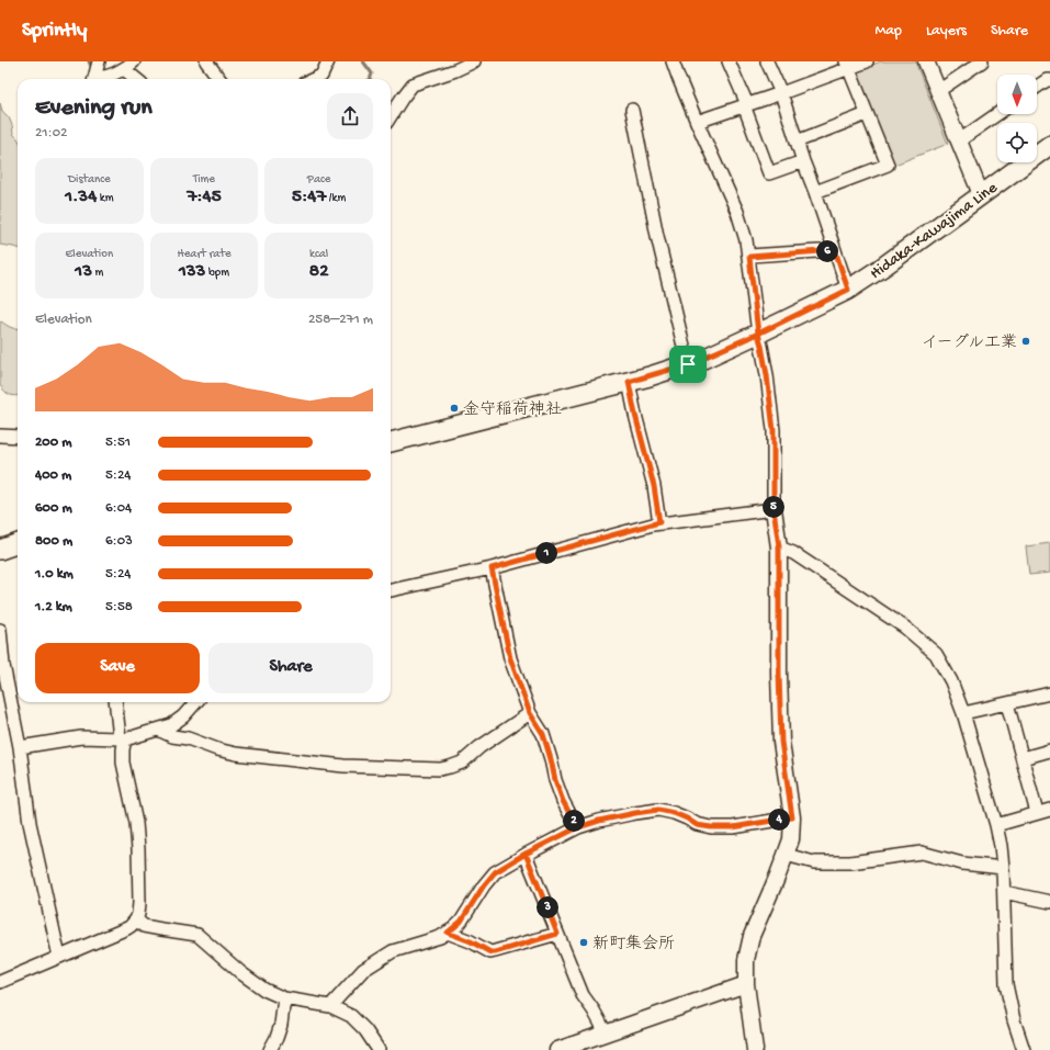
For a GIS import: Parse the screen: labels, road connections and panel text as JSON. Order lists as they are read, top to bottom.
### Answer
{
  "streets": {
    "main road": ["Hidaka-Kawajima Line"]
  },
  "places": ["イーグル工業", "金守稲荷神社", "新町集会所"],
  "north": "bottom",
  "page": {
    "header": "Sprintly",
    "nav": ["Map", "Layers", "Share"],
    "heading": ["Evening run", "21:02"],
    "stats": [
      ["Distance", "1.34 km"],
      ["Time", "7:45"],
      ["Pace", "5:47 /km"],
      ["Elevation", "13 m"],
      ["Heart rate", "133 bpm"],
      ["kcal", "82"]
    ],
    "pins": [
      "6",
      "5",
      "1",
      "4",
      "2",
      "3"
    ],
    "chart": ["Elevation", "258–271 m"],
    "list": [
      {
        "name": "200 m",
        "note": "5:51"
      },
      {
        "name": "400 m",
        "note": "5:24"
      },
      {
        "name": "600 m",
        "note": "6:04"
      },
      {
        "name": "800 m",
        "note": "6:03"
      },
      {
        "name": "1.0 km",
        "note": "5:24"
      },
      {
        "name": "1.2 km",
        "note": "5:58"
      }
    ],
    "buttons": ["Save", "Share"]
  }
}
